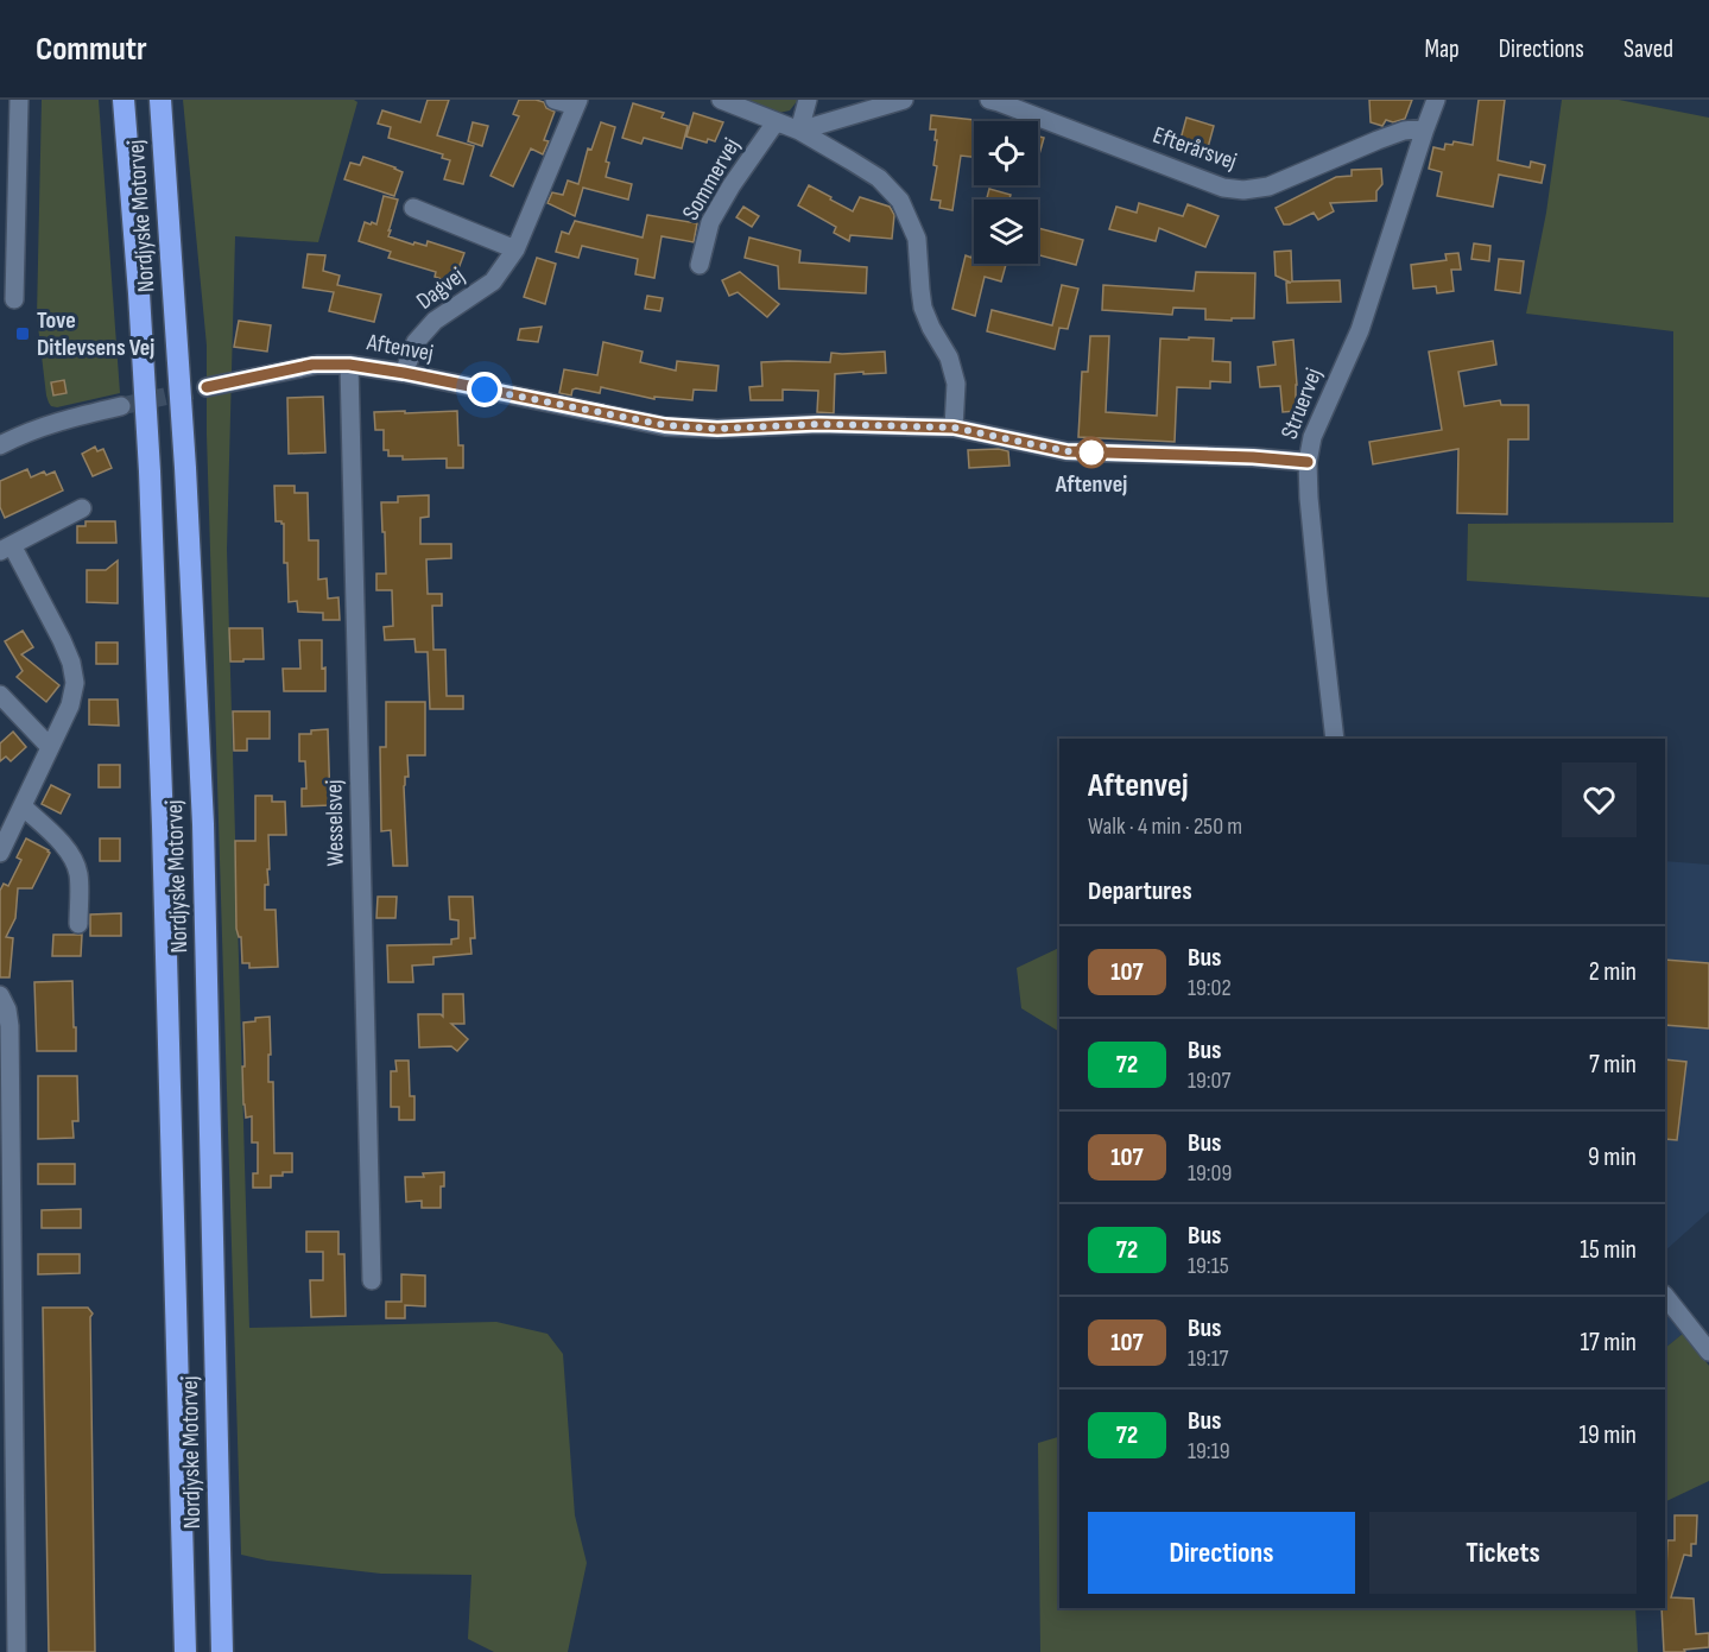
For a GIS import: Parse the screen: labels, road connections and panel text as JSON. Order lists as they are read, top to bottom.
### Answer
{
  "streets": {
    "highway": ["Nordjyske Motorvej"],
    "street": [
      "Efterårsvej",
      "Sommervej",
      "Dagvej",
      "Aftenvej",
      "Struervej",
      "Wesselsvej"
    ]
  },
  "crossings": [
    ["Efterårsvej", "Struervej"],
    ["Sommervej", "Aftenvej"],
    ["Dagvej", "Aftenvej"],
    ["Aftenvej", "Struervej"],
    ["Aftenvej", "Wesselsvej"]
  ],
  "places": {
    "transit": ["Tove Ditlevsens Vej"],
    "other": ["Aftenvej"]
  },
  "lines": ["bus line 107"],
  "page": {
    "header": "Commutr",
    "nav": ["Map", "Directions", "Saved"],
    "heading": [
      ["Aftenvej", "Walk · 4 min · 250 m"],
      "Departures"
    ],
    "list": [
      {
        "mark": "107",
        "name": "Bus",
        "note": "19:02",
        "value": "2 min"
      },
      {
        "mark": "72",
        "name": "Bus",
        "note": "19:07",
        "value": "7 min"
      },
      {
        "mark": "107",
        "name": "Bus",
        "note": "19:09",
        "value": "9 min"
      },
      {
        "mark": "72",
        "name": "Bus",
        "note": "19:15",
        "value": "15 min"
      },
      {
        "mark": "107",
        "name": "Bus",
        "note": "19:17",
        "value": "17 min"
      },
      {
        "mark": "72",
        "name": "Bus",
        "note": "19:19",
        "value": "19 min"
      }
    ],
    "buttons": ["Directions", "Tickets"]
  }
}
